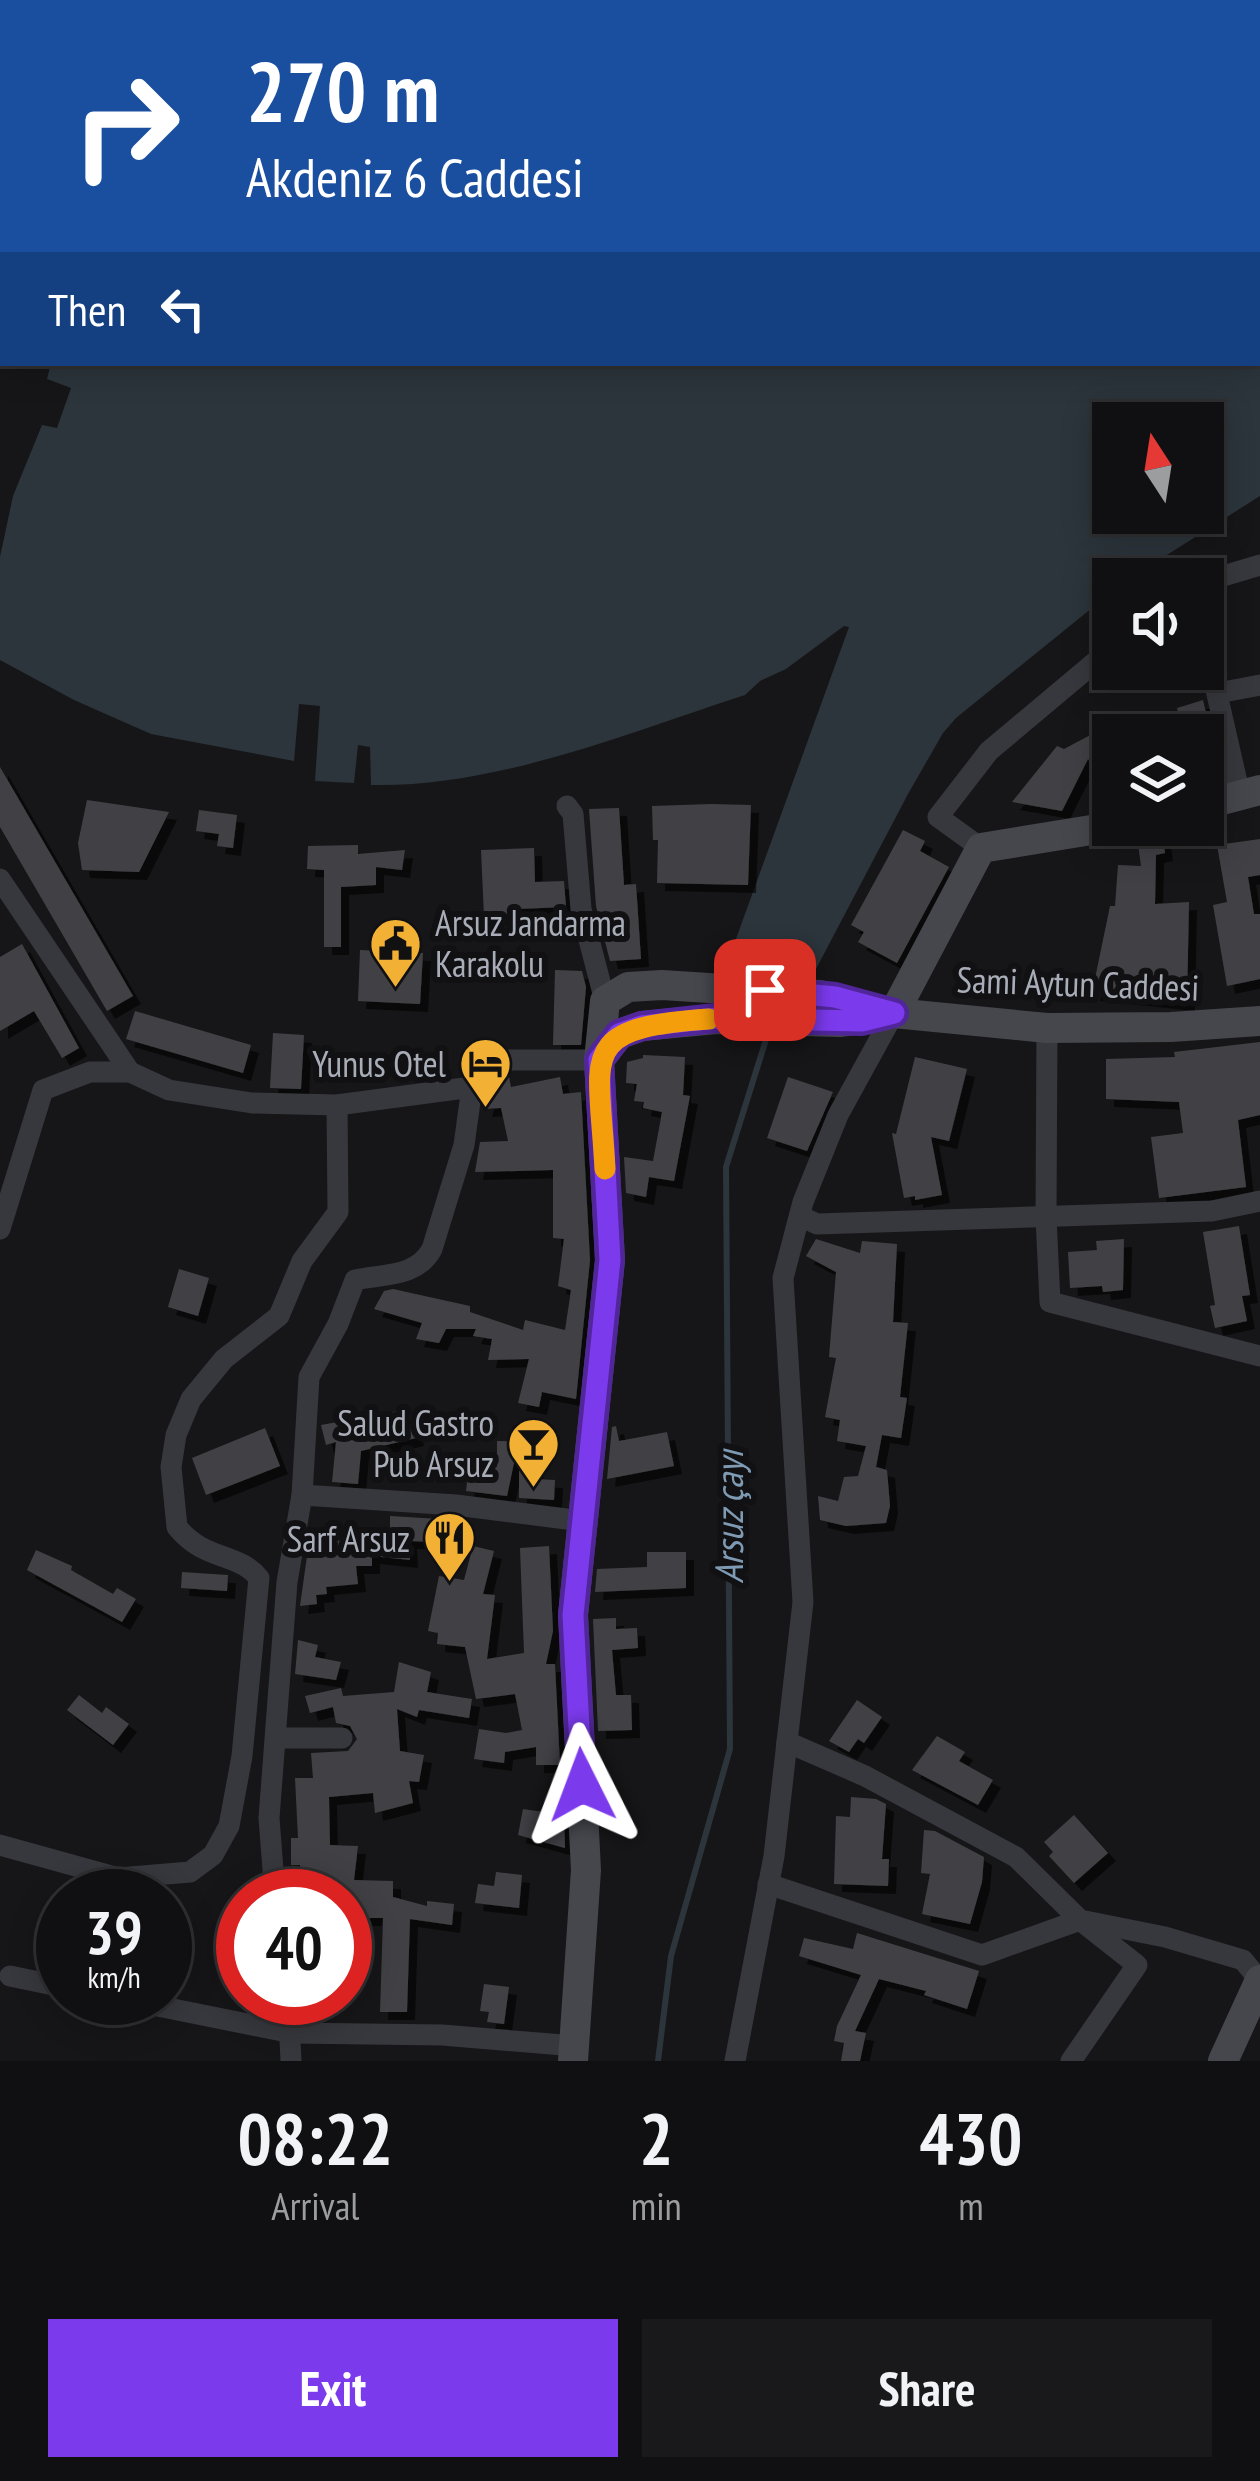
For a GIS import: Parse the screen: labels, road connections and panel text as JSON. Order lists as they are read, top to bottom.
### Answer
{
  "streets": {
    "main road": ["Sami Aytun Caddesi"]
  },
  "water": ["Arsuz çayı"],
  "places": {
    "public building": ["Arsuz Jandarma Karakolu"],
    "hotel": ["Yunus Otel"],
    "bar": ["Salud Gastro Pub Arsuz"],
    "restaurant": ["Sarf Arsuz"]
  },
  "north": "top",
  "page": {
    "turn": ["270 m", "Akdeniz 6 Caddesi"],
    "then": "Then",
    "speed": "39 km/h",
    "limit": "40",
    "eta": [
      "08:22",
      "Arrival",
      "2",
      "min",
      "430",
      "m"
    ],
    "buttons": ["Exit", "Share"]
  }
}
